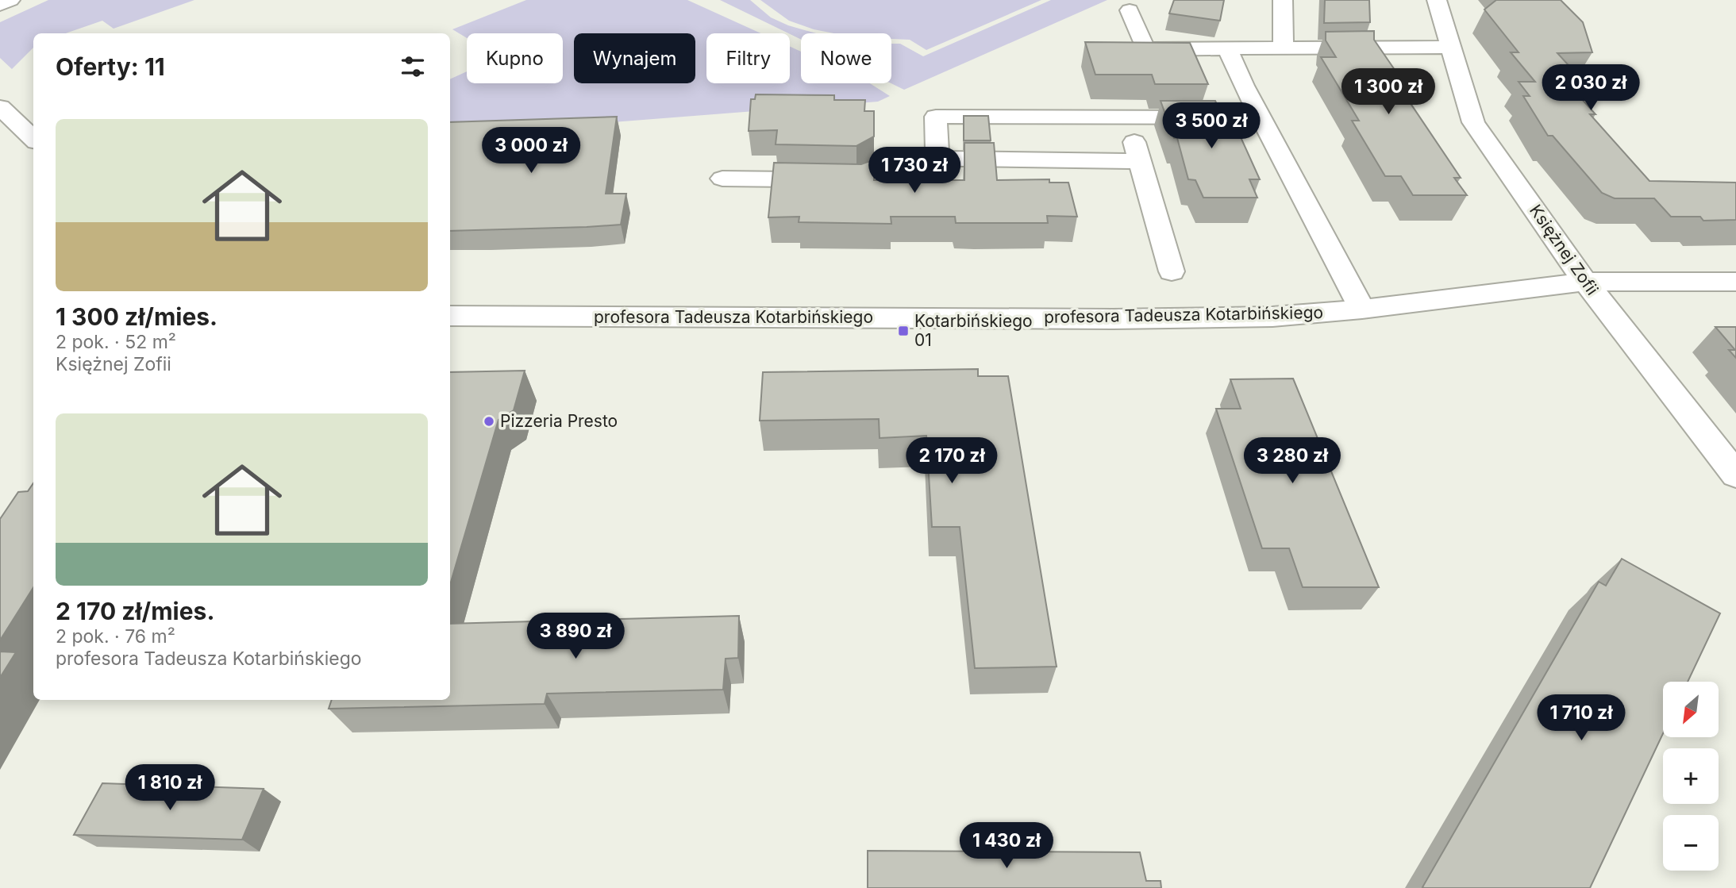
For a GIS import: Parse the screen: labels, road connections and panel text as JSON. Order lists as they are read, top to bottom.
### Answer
{
  "streets": {
    "street": ["Księżnej Zofii", "profesora Tadeusza Kotarbińskiego"]
  },
  "crossings": [
    ["Księżnej Zofii", "profesora Tadeusza Kotarbińskiego"]
  ],
  "places": {
    "transit": ["Kotarbińskiego 01"],
    "other": ["Pizzeria Presto"]
  },
  "north": "bottom left",
  "page": {
    "chip": [
      "Kupno",
      "Wynajem",
      "Filtry",
      "Nowe"
    ],
    "heading": "Oferty: 11",
    "price": [
      "2 030 zł",
      "1 300 zł",
      "3 500 zł",
      "3 000 zł",
      "1 730 zł",
      "2 170 zł",
      "3 280 zł",
      "3 890 zł",
      "1 710 zł",
      "1 810 zł",
      "1 430 zł"
    ],
    "list": [
      {
        "name": "1 300 zł/mies.",
        "note": "2 pok. · 52 m² · Księżnej Zofii"
      },
      {
        "name": "2 170 zł/mies.",
        "note": "2 pok. · 76 m² · profesora Tadeusza Kotarbińskiego"
      }
    ],
    "map_buttons": ["+", "−"]
  }
}
